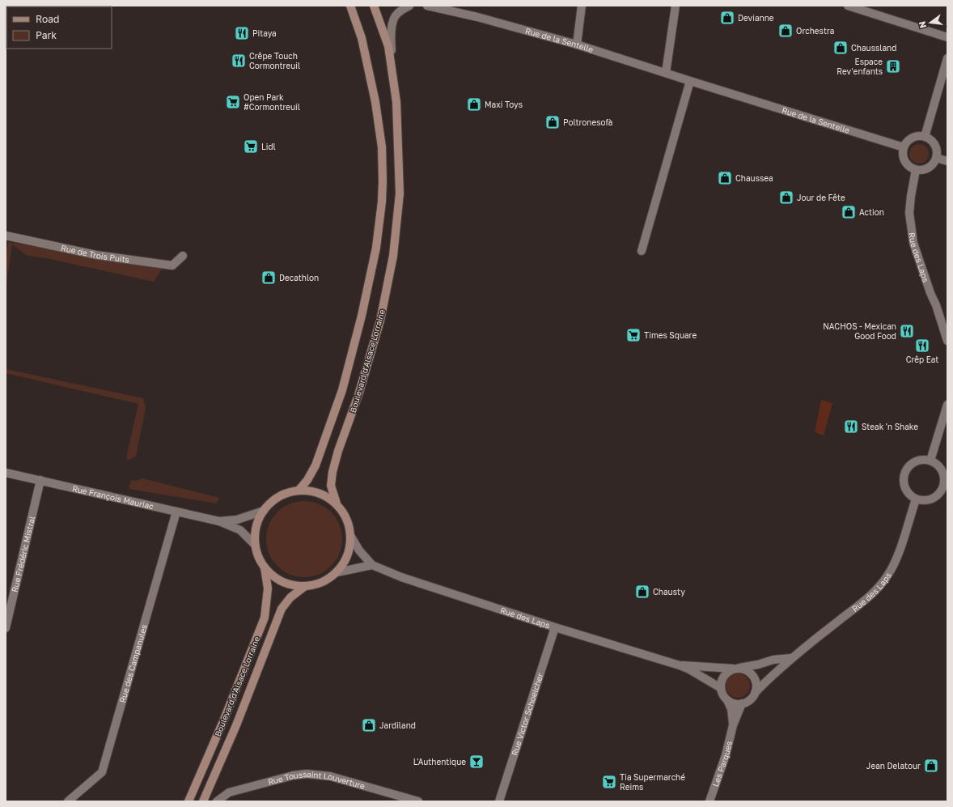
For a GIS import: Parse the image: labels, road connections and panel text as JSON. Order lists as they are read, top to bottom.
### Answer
{
  "streets": {
    "main road": ["Boulevard d'Alsace Lorraine"],
    "street": [
      "Rue de la Sentelle",
      "Rue de Trois Puits",
      "Rue des Laps",
      "Rue François Mauriac",
      "Rue Frédéric Mistral",
      "Rue des Campanules",
      "Rue Victor Schoelcher",
      "Les Parques",
      "Rue Toussaint Louverture"
    ]
  },
  "crossings": [
    ["Rue de la Sentelle", "Rue des Laps"],
    ["Rue des Laps", "Boulevard d'Alsace Lorraine"],
    ["Rue des Laps", "Rue Victor Schoelcher"],
    ["Rue des Laps", "Les Parques"],
    ["Rue François Mauriac", "Rue Frédéric Mistral"],
    ["Rue François Mauriac", "Rue des Campanules"]
  ],
  "places": {
    "shop": [
      "Devianne",
      "Orchestra",
      "Chaussland",
      "Maxi Toys",
      "Poltronesofà",
      "Chaussea",
      "Jour de Fête",
      "Action",
      "Decathlon",
      "Chausty",
      "Jardiland",
      "Jean Delatour"
    ],
    "restaurant": [
      "Pitaya",
      "Crêpe Touch Cormontreuil",
      "NACHOS - Mexican Good Food",
      "Crêp Eat",
      "Steak 'n Shake"
    ],
    "building": ["Espace Rev'enfants"],
    "supermarket": [
      "Open Park #Cormontreuil",
      "Lidl",
      "Times Square",
      "Tia Supermarché Reims"
    ],
    "bar": ["L'Authentique"]
  },
  "legend": ["Road", "Park"],
  "north": "left"
}
